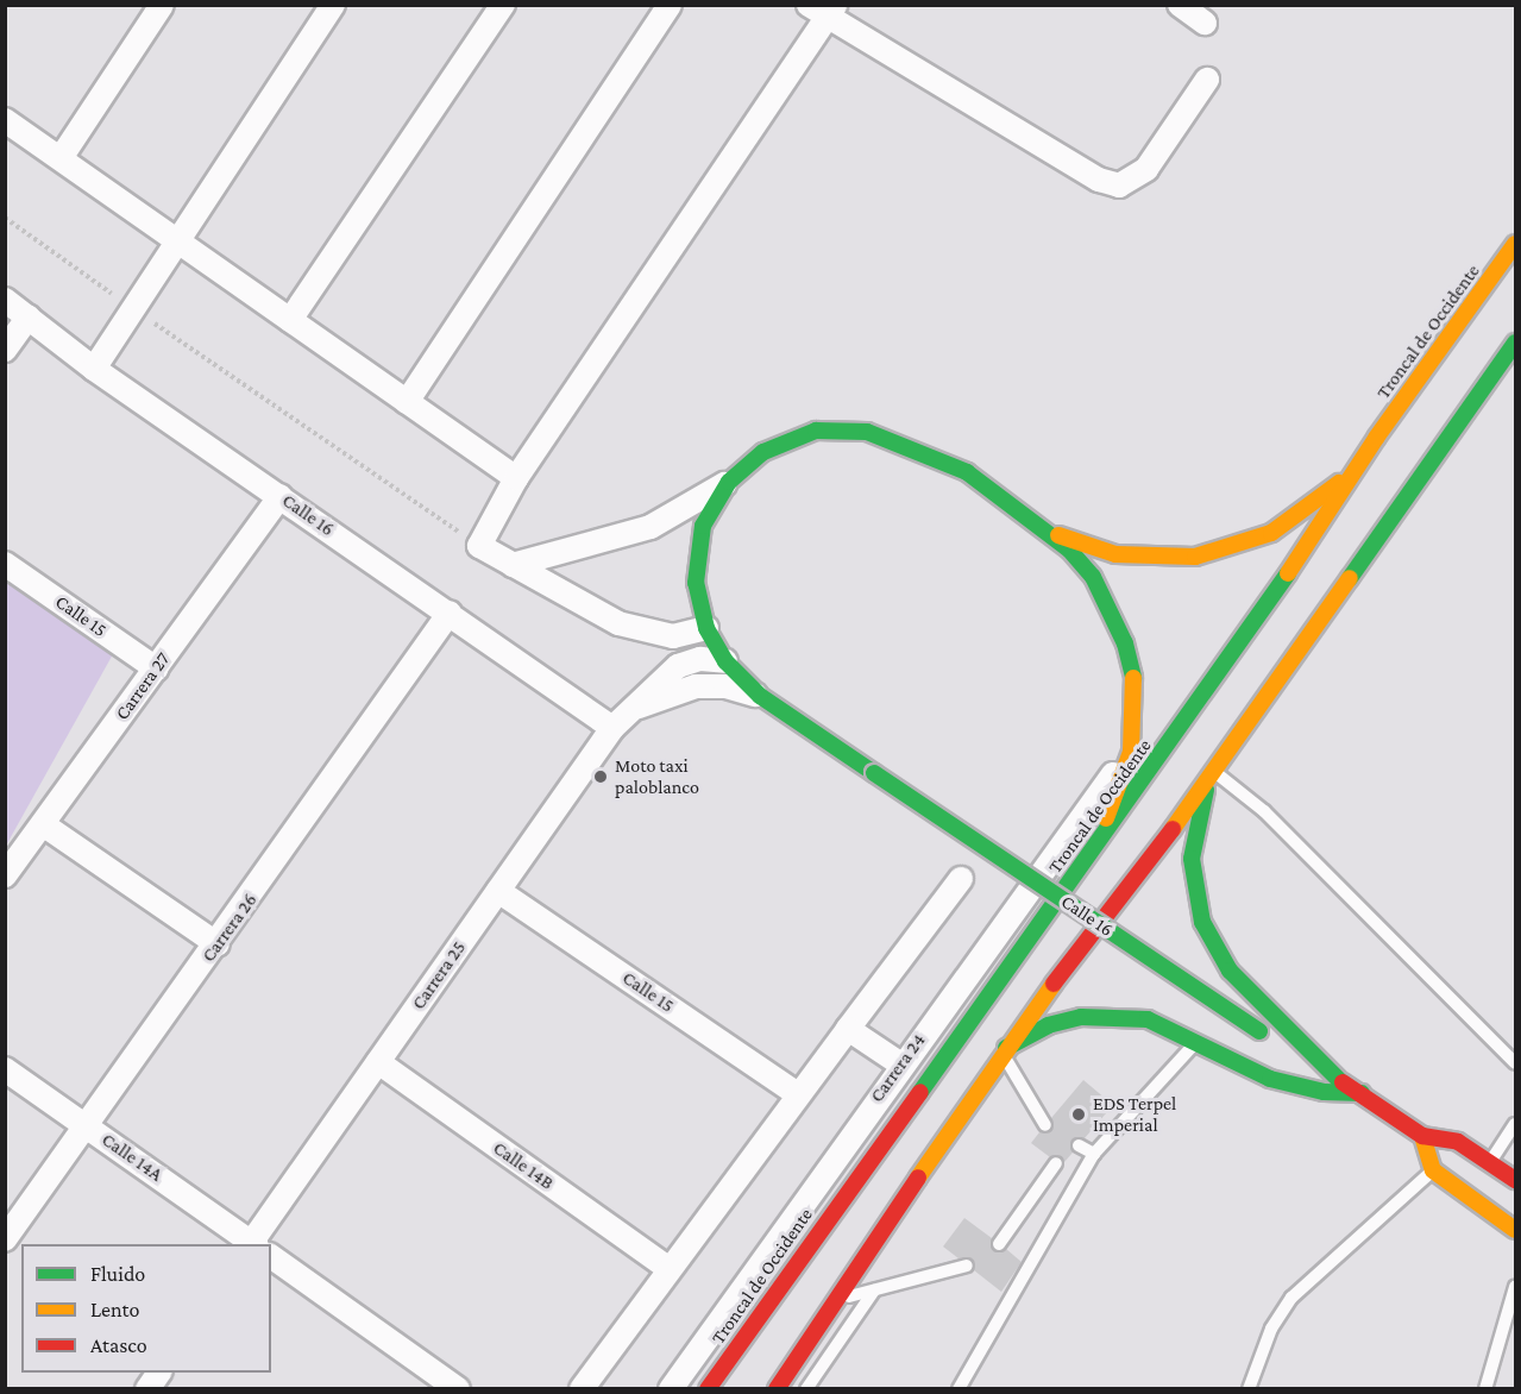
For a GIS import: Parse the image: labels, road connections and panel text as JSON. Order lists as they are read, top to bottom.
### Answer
{
  "streets": {
    "main road": ["Troncal de Occidente", "Calle 16"],
    "street": [
      "Calle 15",
      "Carrera 27",
      "Carrera 26",
      "Carrera 25",
      "Carrera 24",
      "Calle 14A",
      "Calle 14B"
    ]
  },
  "crossings": [
    ["Calle 16", "Carrera 27"],
    ["Calle 16", "Carrera 26"],
    ["Calle 16", "Carrera 25"],
    ["Calle 15", "Carrera 27"],
    ["Calle 15", "Carrera 25"],
    ["Carrera 26", "Calle 14A"],
    ["Carrera 25", "Calle 14B"]
  ],
  "places": ["Moto taxi paloblanco", "EDS Terpel Imperial"],
  "legend": ["Fluido", "Lento", "Atasco"]
}
